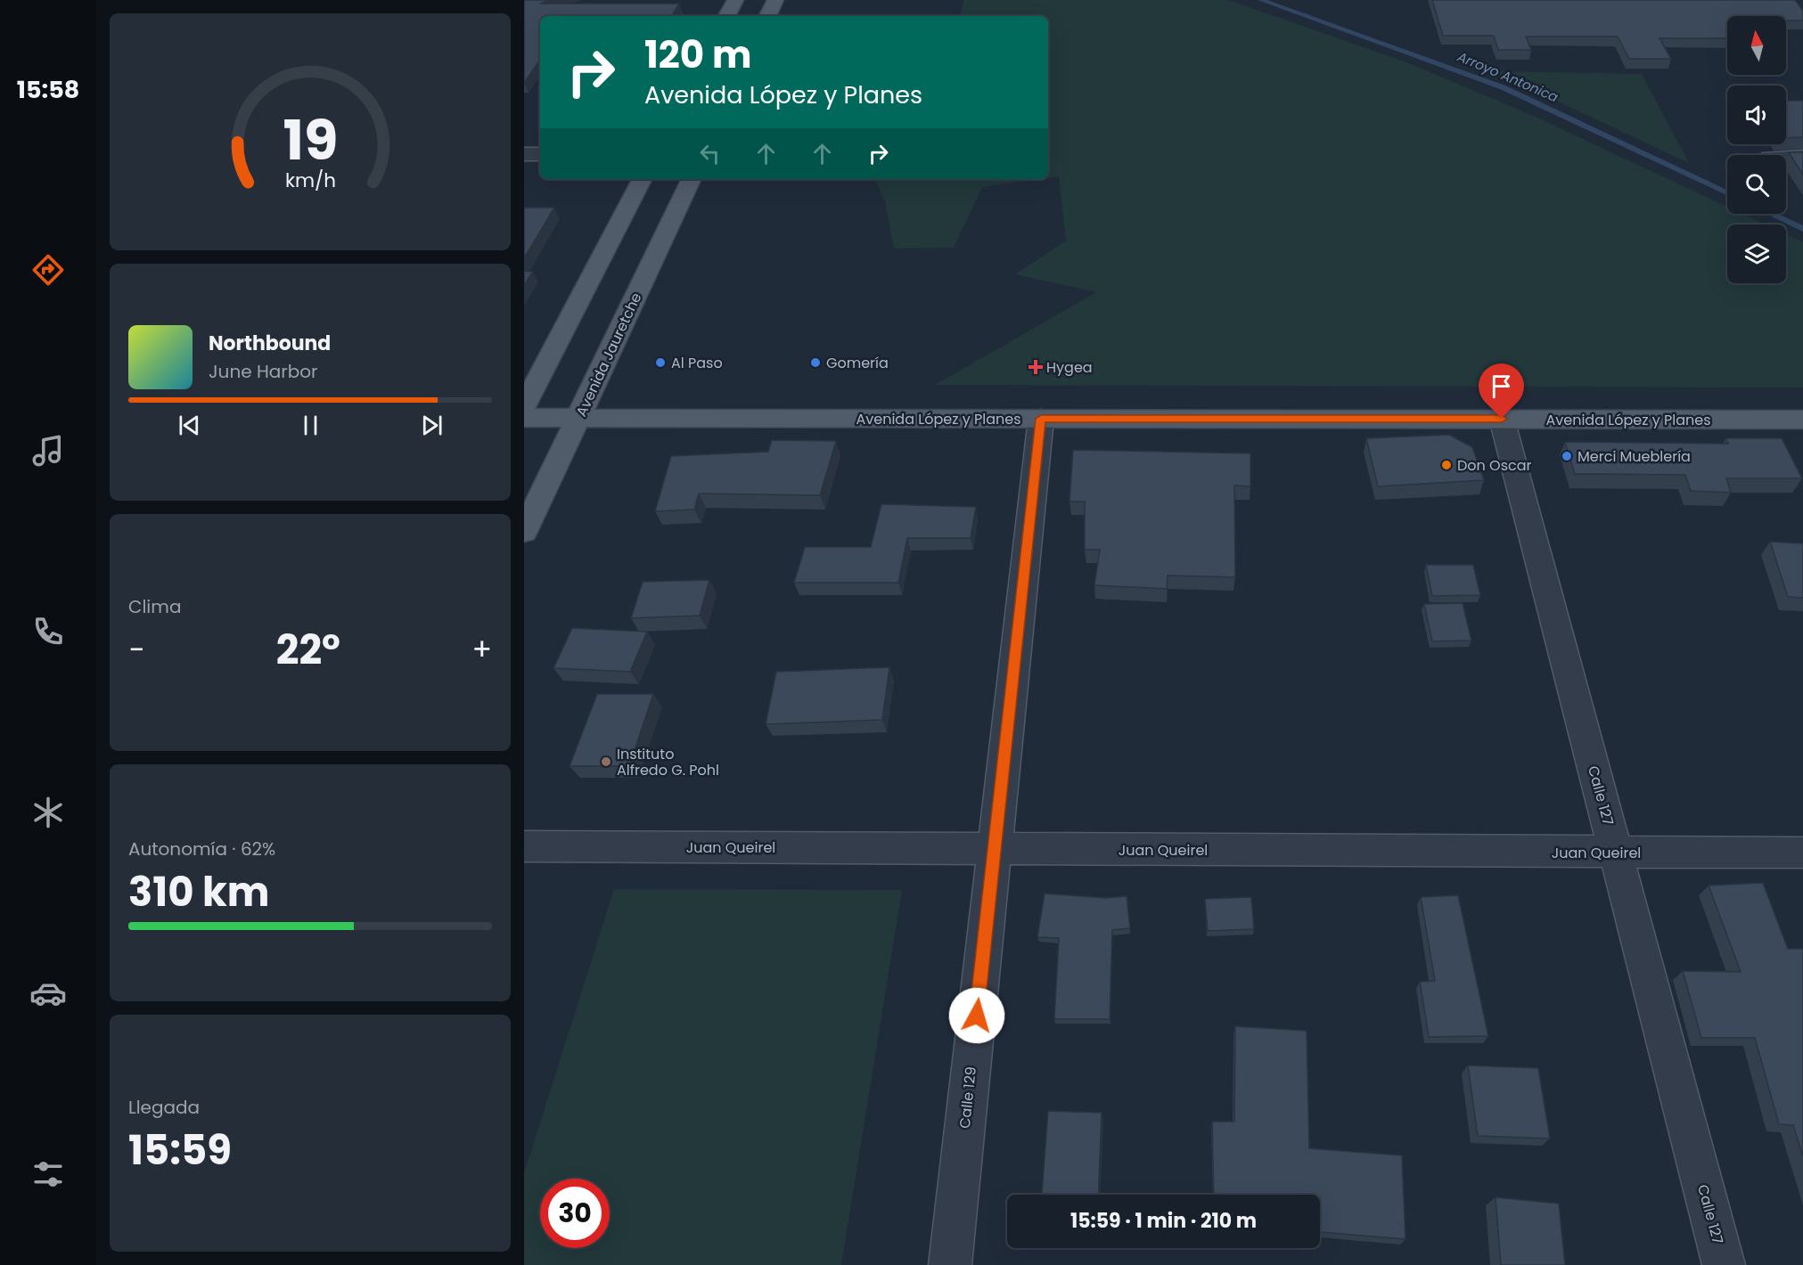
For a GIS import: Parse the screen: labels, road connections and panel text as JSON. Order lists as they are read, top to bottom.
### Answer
{
  "streets": {
    "main road": ["Avenida Jauretche", "Avenida López y Planes"],
    "street": ["Calle 127", "Juan Queirel", "Calle 129"]
  },
  "crossings": [
    ["Avenida Jauretche", "Avenida López y Planes"],
    ["Avenida López y Planes", "Calle 127"],
    ["Avenida López y Planes", "Calle 129"],
    ["Calle 127", "Juan Queirel"],
    ["Juan Queirel", "Calle 129"]
  ],
  "water": ["Arroyo Antonica"],
  "places": {
    "other": [
      "Al Paso",
      "Gomería",
      "Merci Mueblería",
      "Don Oscar",
      "Instituto Alfredo G. Pohl"
    ],
    "health": ["Hygea"]
  },
  "north": "top",
  "page": {
    "tabs": "15:58",
    "turn": ["120 m", "Avenida López y Planes"],
    "song": ["Northbound", "June Harbor"],
    "tile": [
      "Clima",
      ["Autonomía · 62%", "310 km"],
      ["Llegada", "15:59"]
    ],
    "heat": ["−", "22°", "+"],
    "limit": "30",
    "trip": "15:59 · 1 min · 210 m",
    "gauge": ["19", "km/h"]
  }
}
